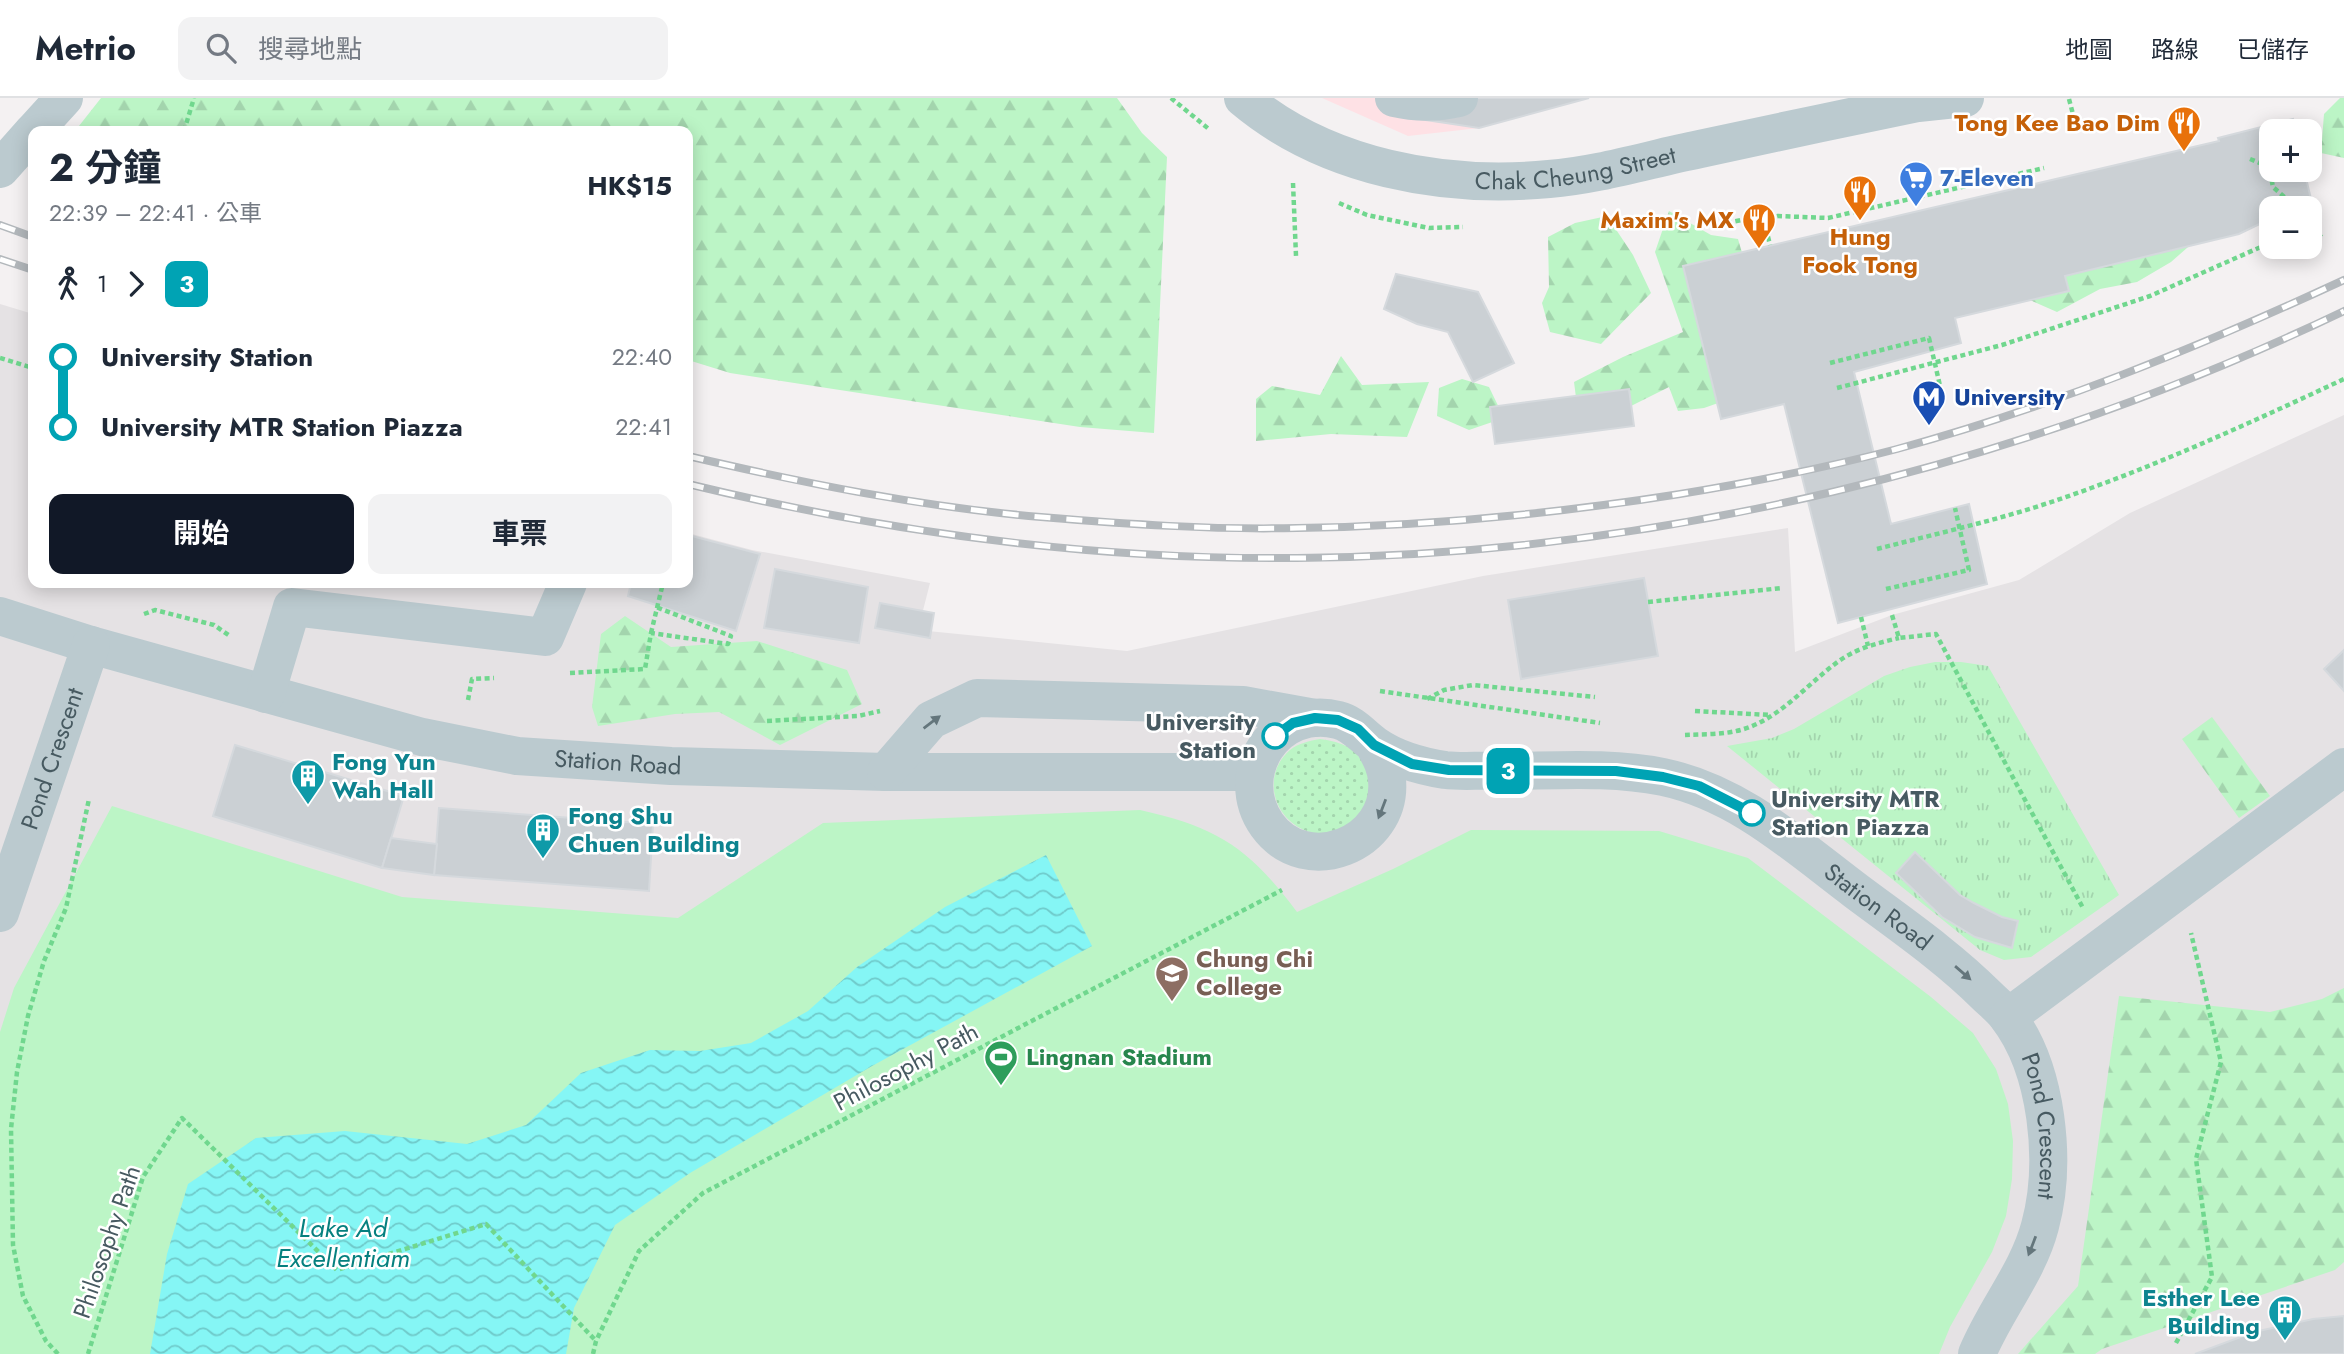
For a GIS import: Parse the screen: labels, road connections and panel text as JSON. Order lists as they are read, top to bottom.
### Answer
{
  "streets": {
    "street": ["Chak Cheung Street", "Pond Crescent", "Station Road"],
    "path": ["Philosophy Path"]
  },
  "crossings": [
    ["Pond Crescent", "Station Road"]
  ],
  "one_way": ["Pond Crescent"],
  "water": ["Lake Ad Excellentiam"],
  "places": {
    "restaurant": ["Tong Kee Bao Dim", "Hung Fook Tong", "Maxim's MX"],
    "supermarket": ["7-Eleven"],
    "metro station": ["University"],
    "other": ["University Station", "University MTR Station Piazza"],
    "building": ["Fong Yun Wah Hall", "Fong Shu Chuen Building", "Esther Lee Building"],
    "school or university": ["Chung Chi College"],
    "sports": ["Lingnan Stadium"]
  },
  "lines": ["bus line 3"],
  "page": {
    "header": "Metrio",
    "search": "搜尋地點",
    "nav": ["地圖", "路線", "已儲存"],
    "on_map": "3",
    "map_buttons": ["+", "−"],
    "heading": ["2 分鐘", "22:39 – 22:41 · 公車", "HK$15"],
    "legs": ["1", "3"],
    "list": [
      {
        "name": "University Station",
        "value": "22:40"
      },
      {
        "name": "University MTR Station Piazza",
        "value": "22:41"
      }
    ],
    "buttons": ["開始", "車票"]
  }
}
